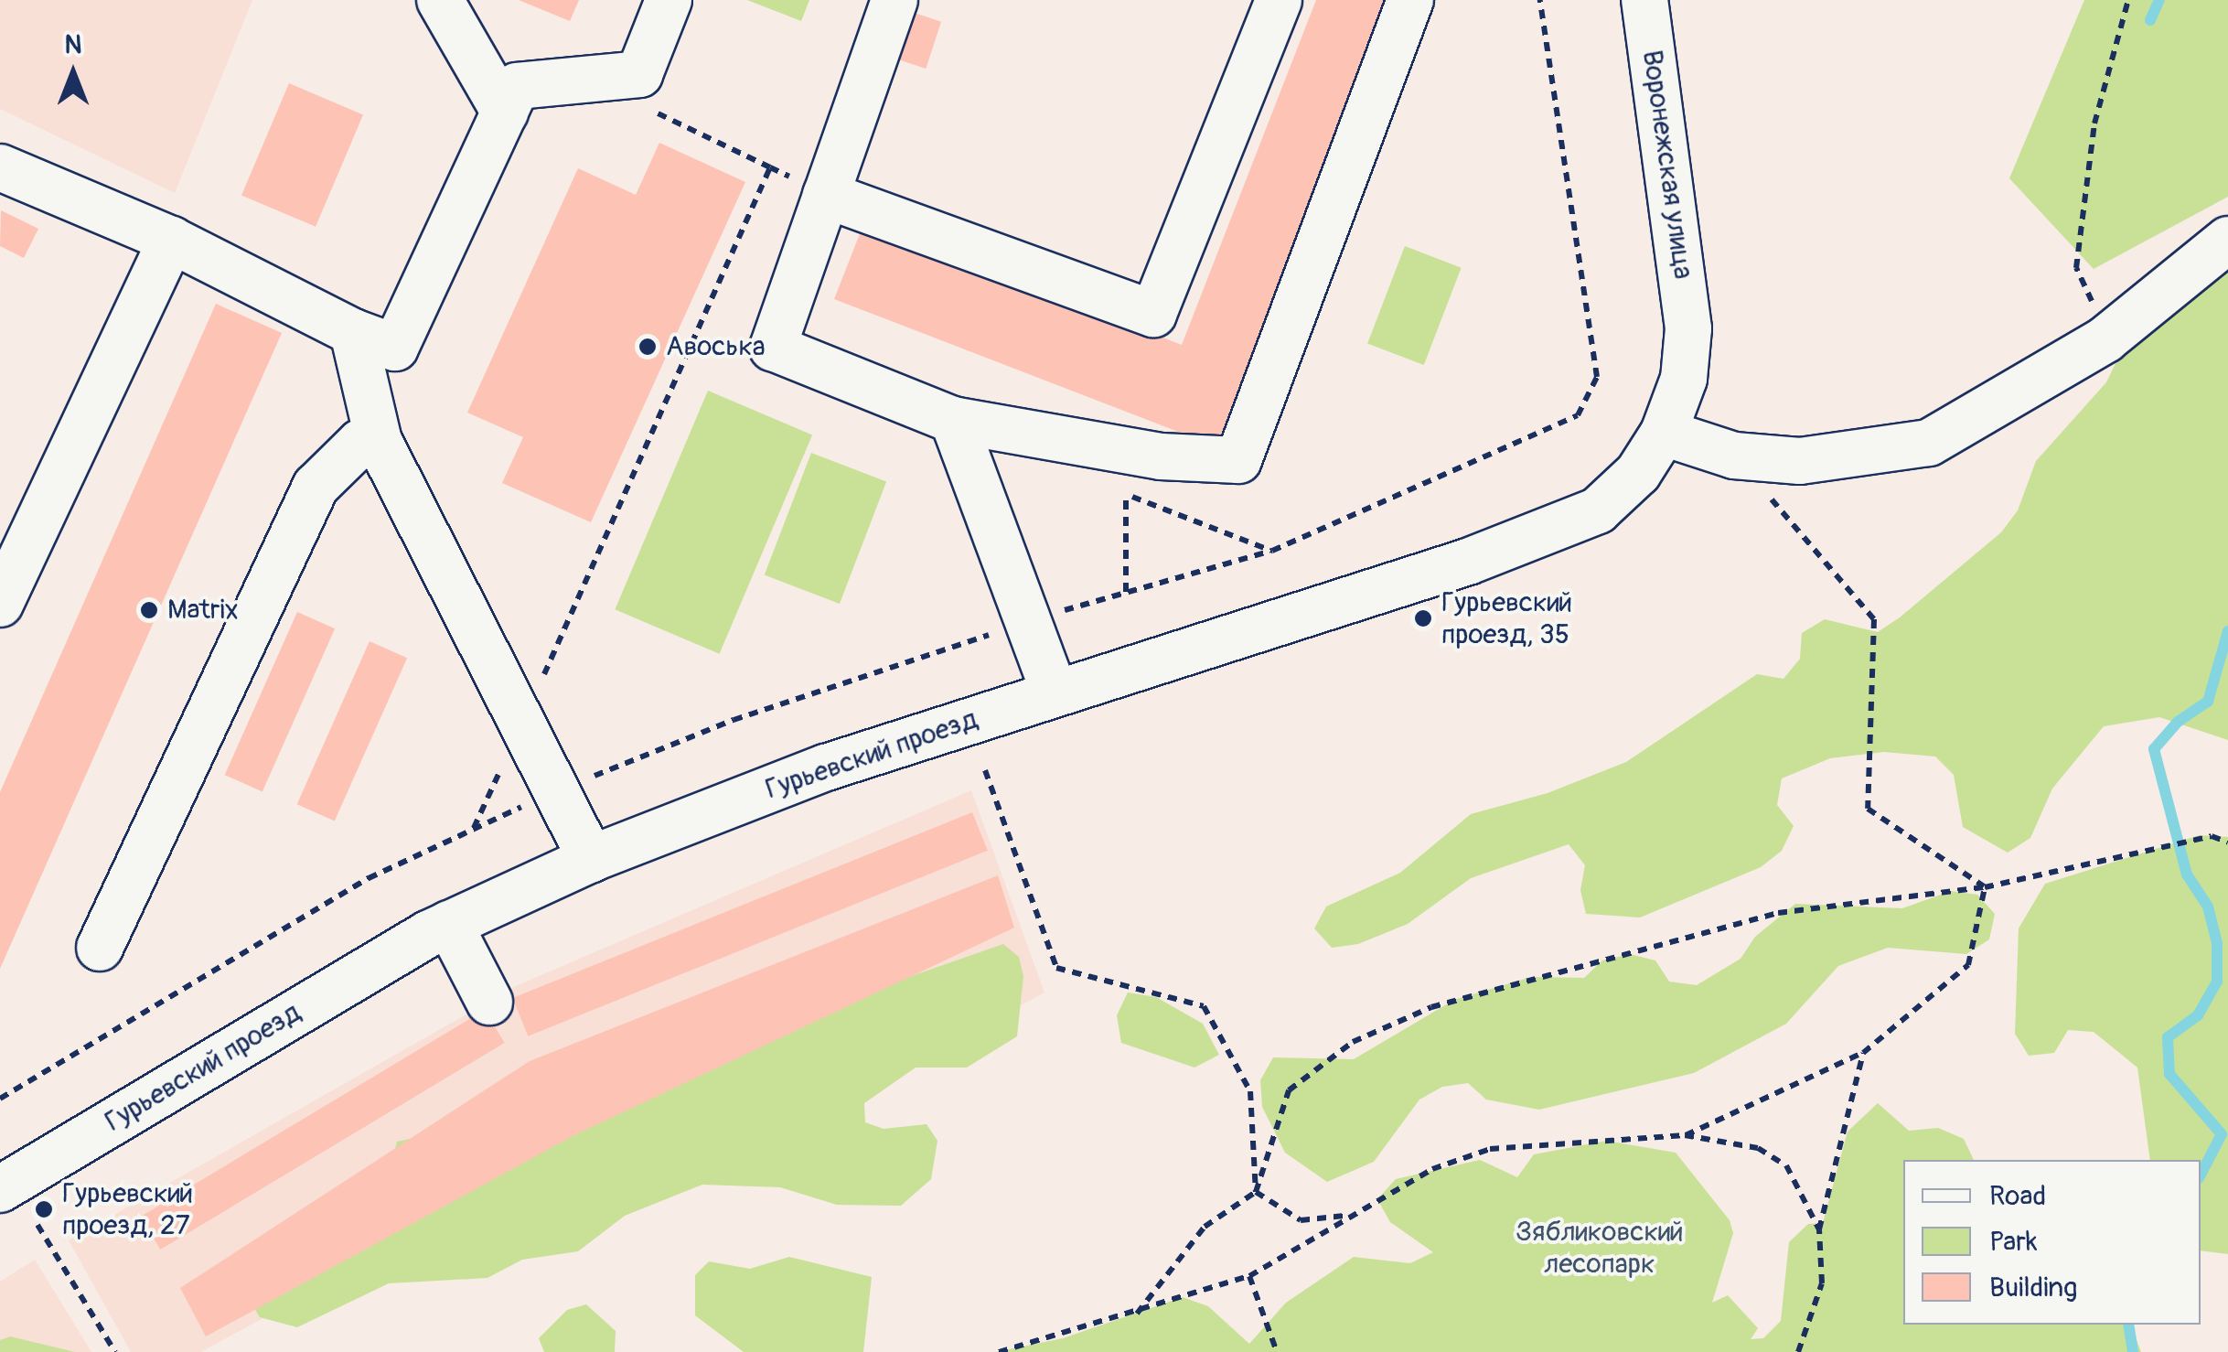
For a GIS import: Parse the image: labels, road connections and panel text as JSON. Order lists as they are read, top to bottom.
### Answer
{
  "streets": {
    "street": ["Воронежская улица", "Гурьевский проезд"]
  },
  "crossings": [
    ["Воронежская улица", "Гурьевский проезд"]
  ],
  "parks": ["Зябликовский лесопарк"],
  "places": [
    "Авоська",
    "Matrix",
    "Гурьевский проезд, 35",
    "Гурьевский проезд, 27"
  ],
  "legend": ["Road", "Park", "Building"],
  "north": "top"
}
